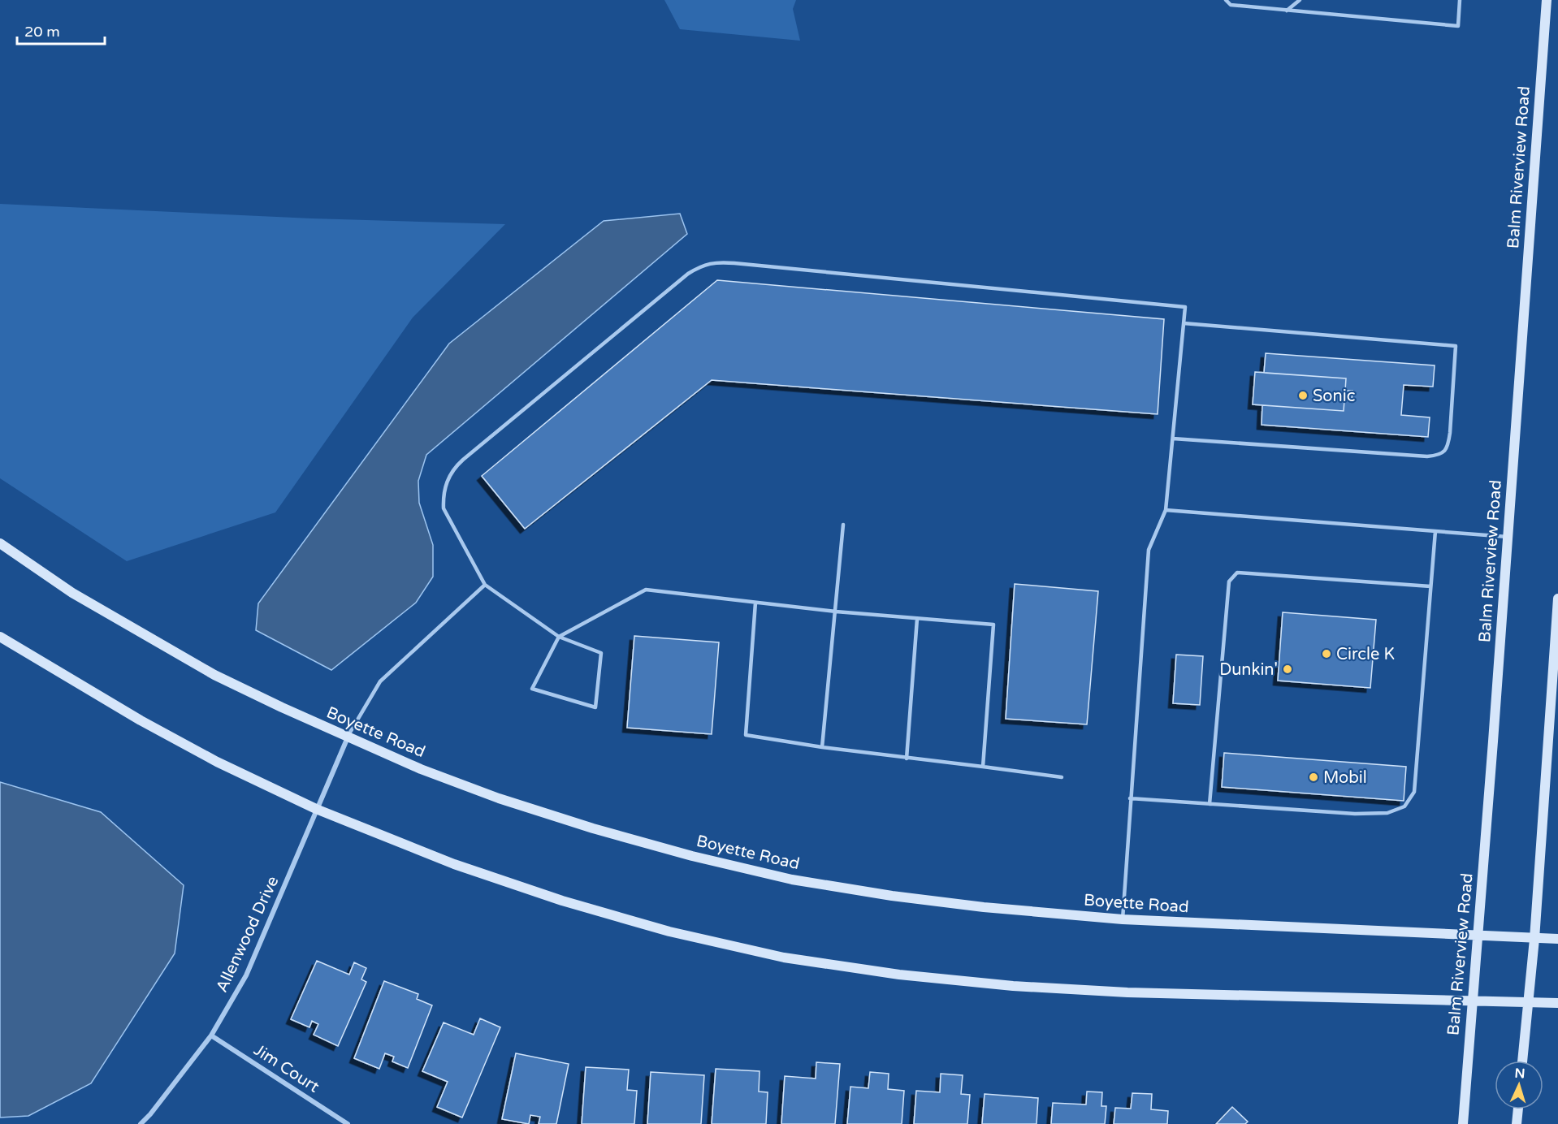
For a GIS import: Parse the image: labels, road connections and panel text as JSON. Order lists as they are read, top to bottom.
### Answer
{
  "streets": {
    "main road": ["Balm Riverview Road", "Boyette Road"],
    "street": ["Allenwood Drive", "Jim Court"]
  },
  "crossings": [
    ["Balm Riverview Road", "Boyette Road"],
    ["Boyette Road", "Allenwood Drive"],
    ["Allenwood Drive", "Jim Court"]
  ],
  "places": [
    "Sonic",
    "Circle K",
    "Dunkin'",
    "Mobil"
  ],
  "scale_bar": "20 m",
  "north": "top"
}
